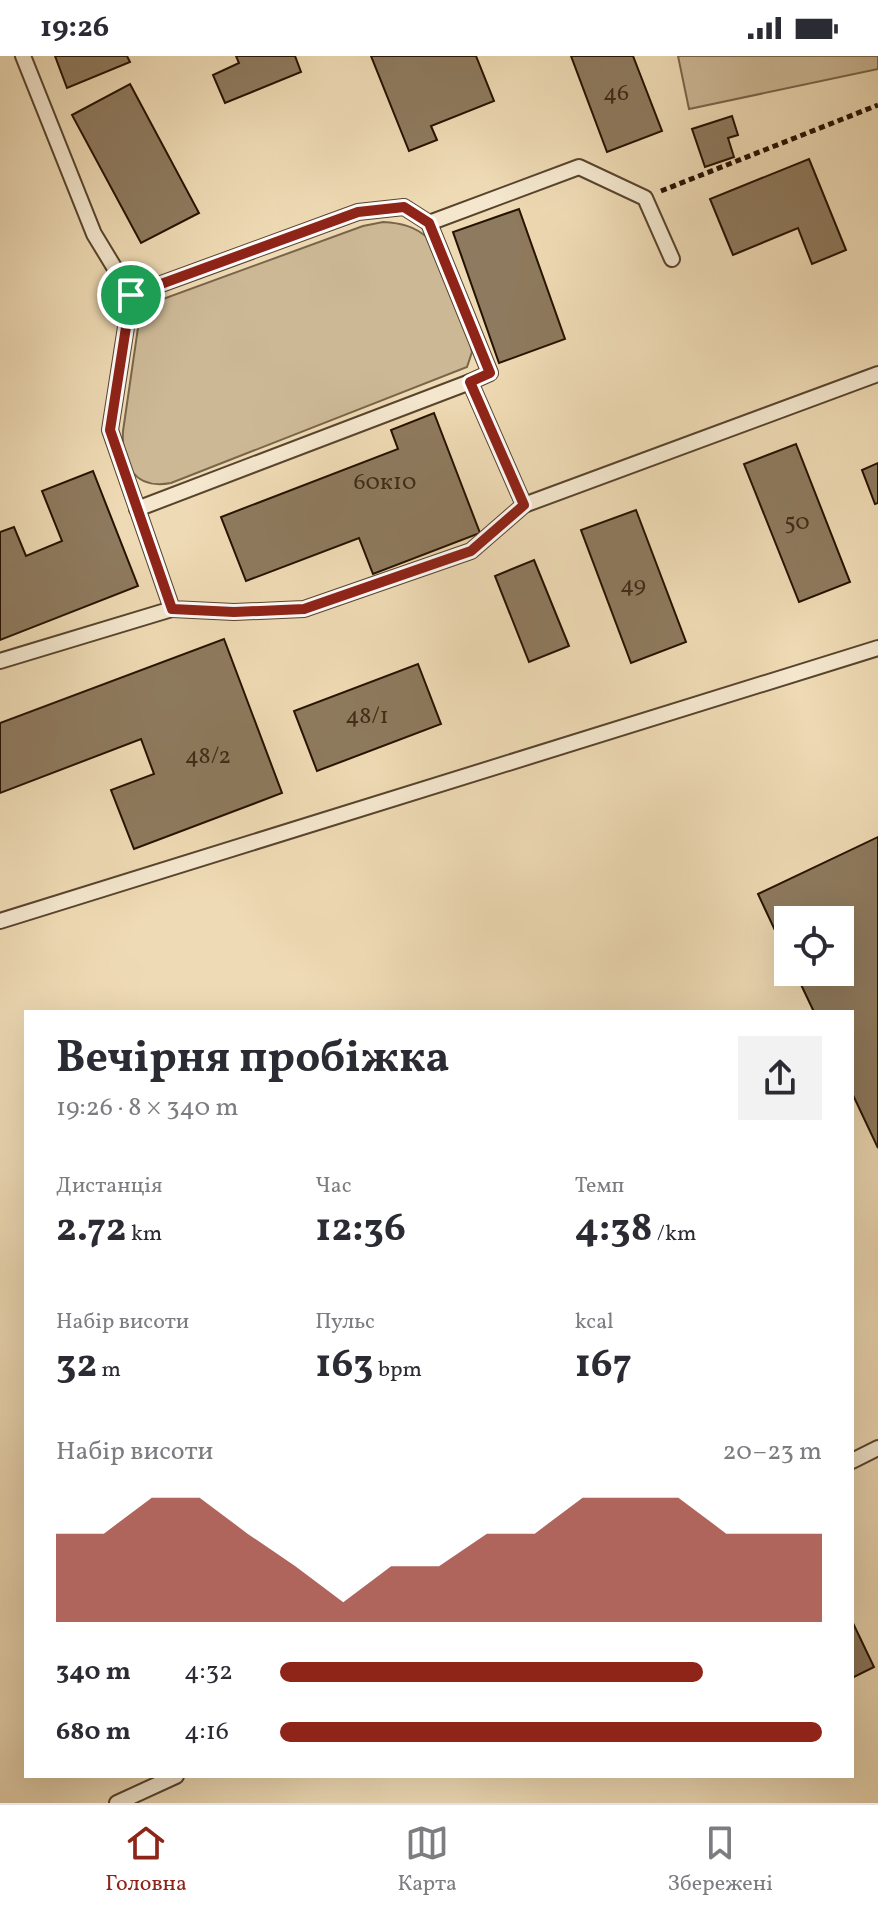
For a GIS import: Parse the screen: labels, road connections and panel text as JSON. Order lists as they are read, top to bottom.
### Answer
{
  "house_numbers": [
    "46",
    "60к10",
    "50",
    "49",
    "48/1",
    "48/2"
  ],
  "page": {
    "status": "19:26",
    "heading": ["Вечірня пробіжка", "19:26 · 8 × 340 m"],
    "stats": [
      ["Дистанція", "2.72 km"],
      ["Час", "12:36"],
      ["Темп", "4:38 /km"],
      ["Набір висоти", "32 m"],
      ["Пульс", "163 bpm"],
      ["kcal", "167"]
    ],
    "chart": ["Набір висоти", "20–23 m"],
    "list": [
      {
        "name": "340 m",
        "note": "4:32"
      },
      {
        "name": "680 m",
        "note": "4:16"
      }
    ],
    "tabs": ["Головна", "Карта", "Збережені"]
  }
}
